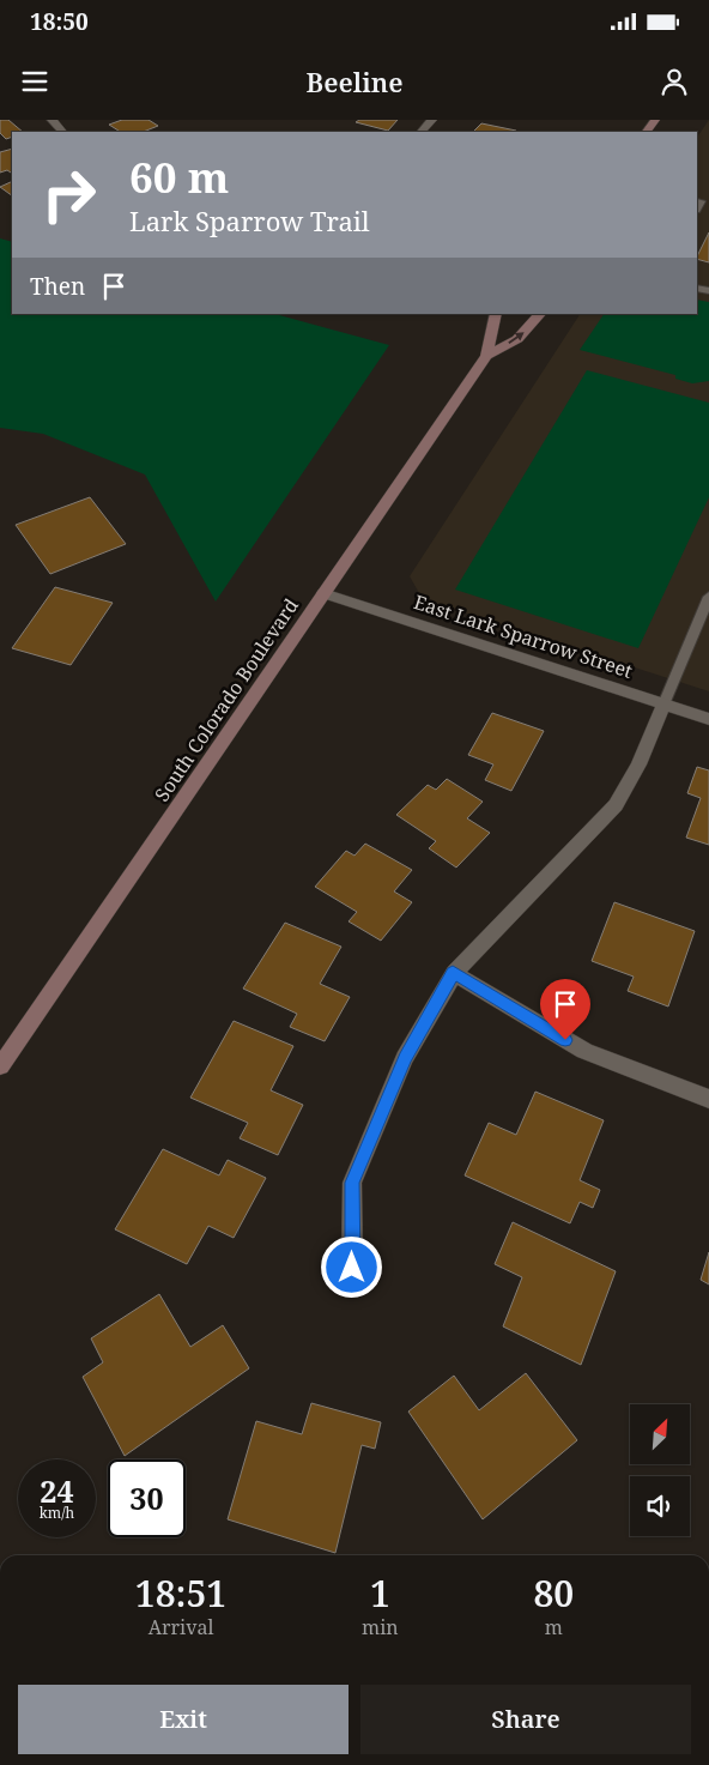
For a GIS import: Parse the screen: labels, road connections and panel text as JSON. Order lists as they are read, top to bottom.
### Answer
{
  "streets": {
    "main road": ["South Colorado Boulevard"],
    "street": ["East Lark Sparrow Street"]
  },
  "crossings": [
    ["East Lark Sparrow Street", "South Colorado Boulevard"]
  ],
  "north": "top right",
  "page": {
    "status": "18:50",
    "header": "Beeline",
    "turn": ["60 m", "Lark Sparrow Trail"],
    "then": "Then",
    "speed": "24 km/h",
    "limit": "30",
    "eta": [
      "18:51",
      "Arrival",
      "1",
      "min",
      "80",
      "m"
    ],
    "buttons": ["Exit", "Share"]
  }
}
